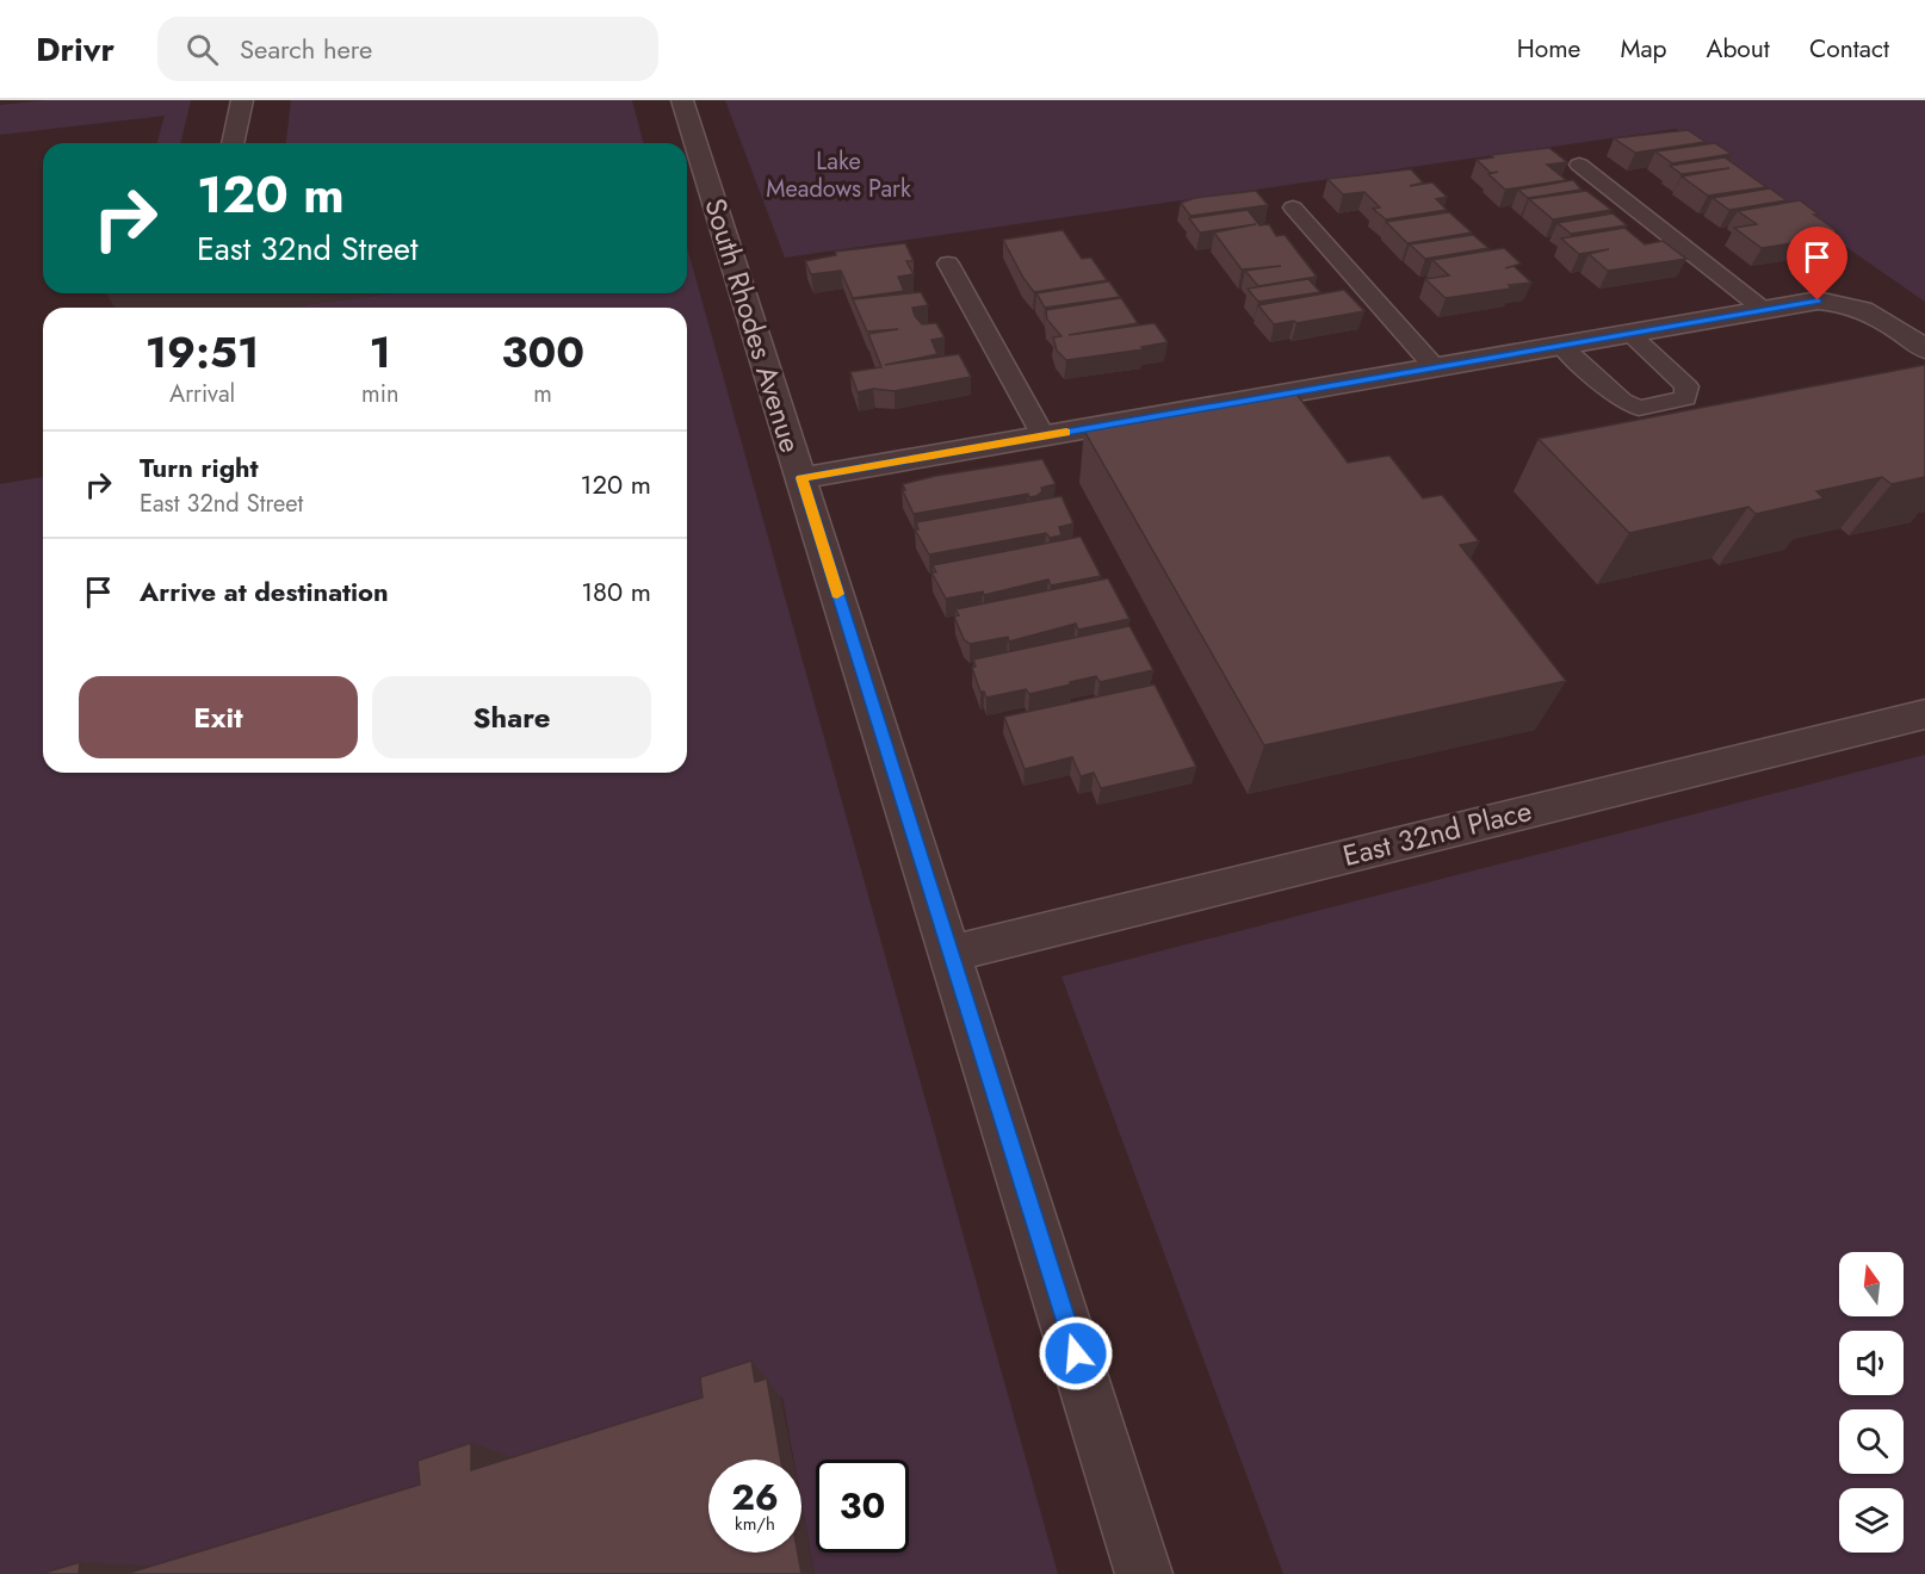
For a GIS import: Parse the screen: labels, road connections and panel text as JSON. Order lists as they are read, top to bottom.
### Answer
{
  "streets": {
    "street": ["South Rhodes Avenue", "East 32nd Place"]
  },
  "crossings": [
    ["South Rhodes Avenue", "East 32nd Place"]
  ],
  "parks": ["Lake Meadows Park"],
  "north": "top",
  "page": {
    "header": "Drivr",
    "search": "Search here",
    "nav": [
      "Home",
      "Map",
      "About",
      "Contact"
    ],
    "turn": ["120 m", "East 32nd Street"],
    "eta": [
      "19:51",
      "Arrival",
      "1",
      "min",
      "300",
      "m"
    ],
    "list": [
      {
        "name": "Turn right",
        "note": "East 32nd Street",
        "value": "120 m"
      },
      {
        "name": "Arrive at destination",
        "value": "180 m"
      }
    ],
    "buttons": ["Exit", "Share"],
    "speed": "26 km/h",
    "limit": "30"
  }
}
